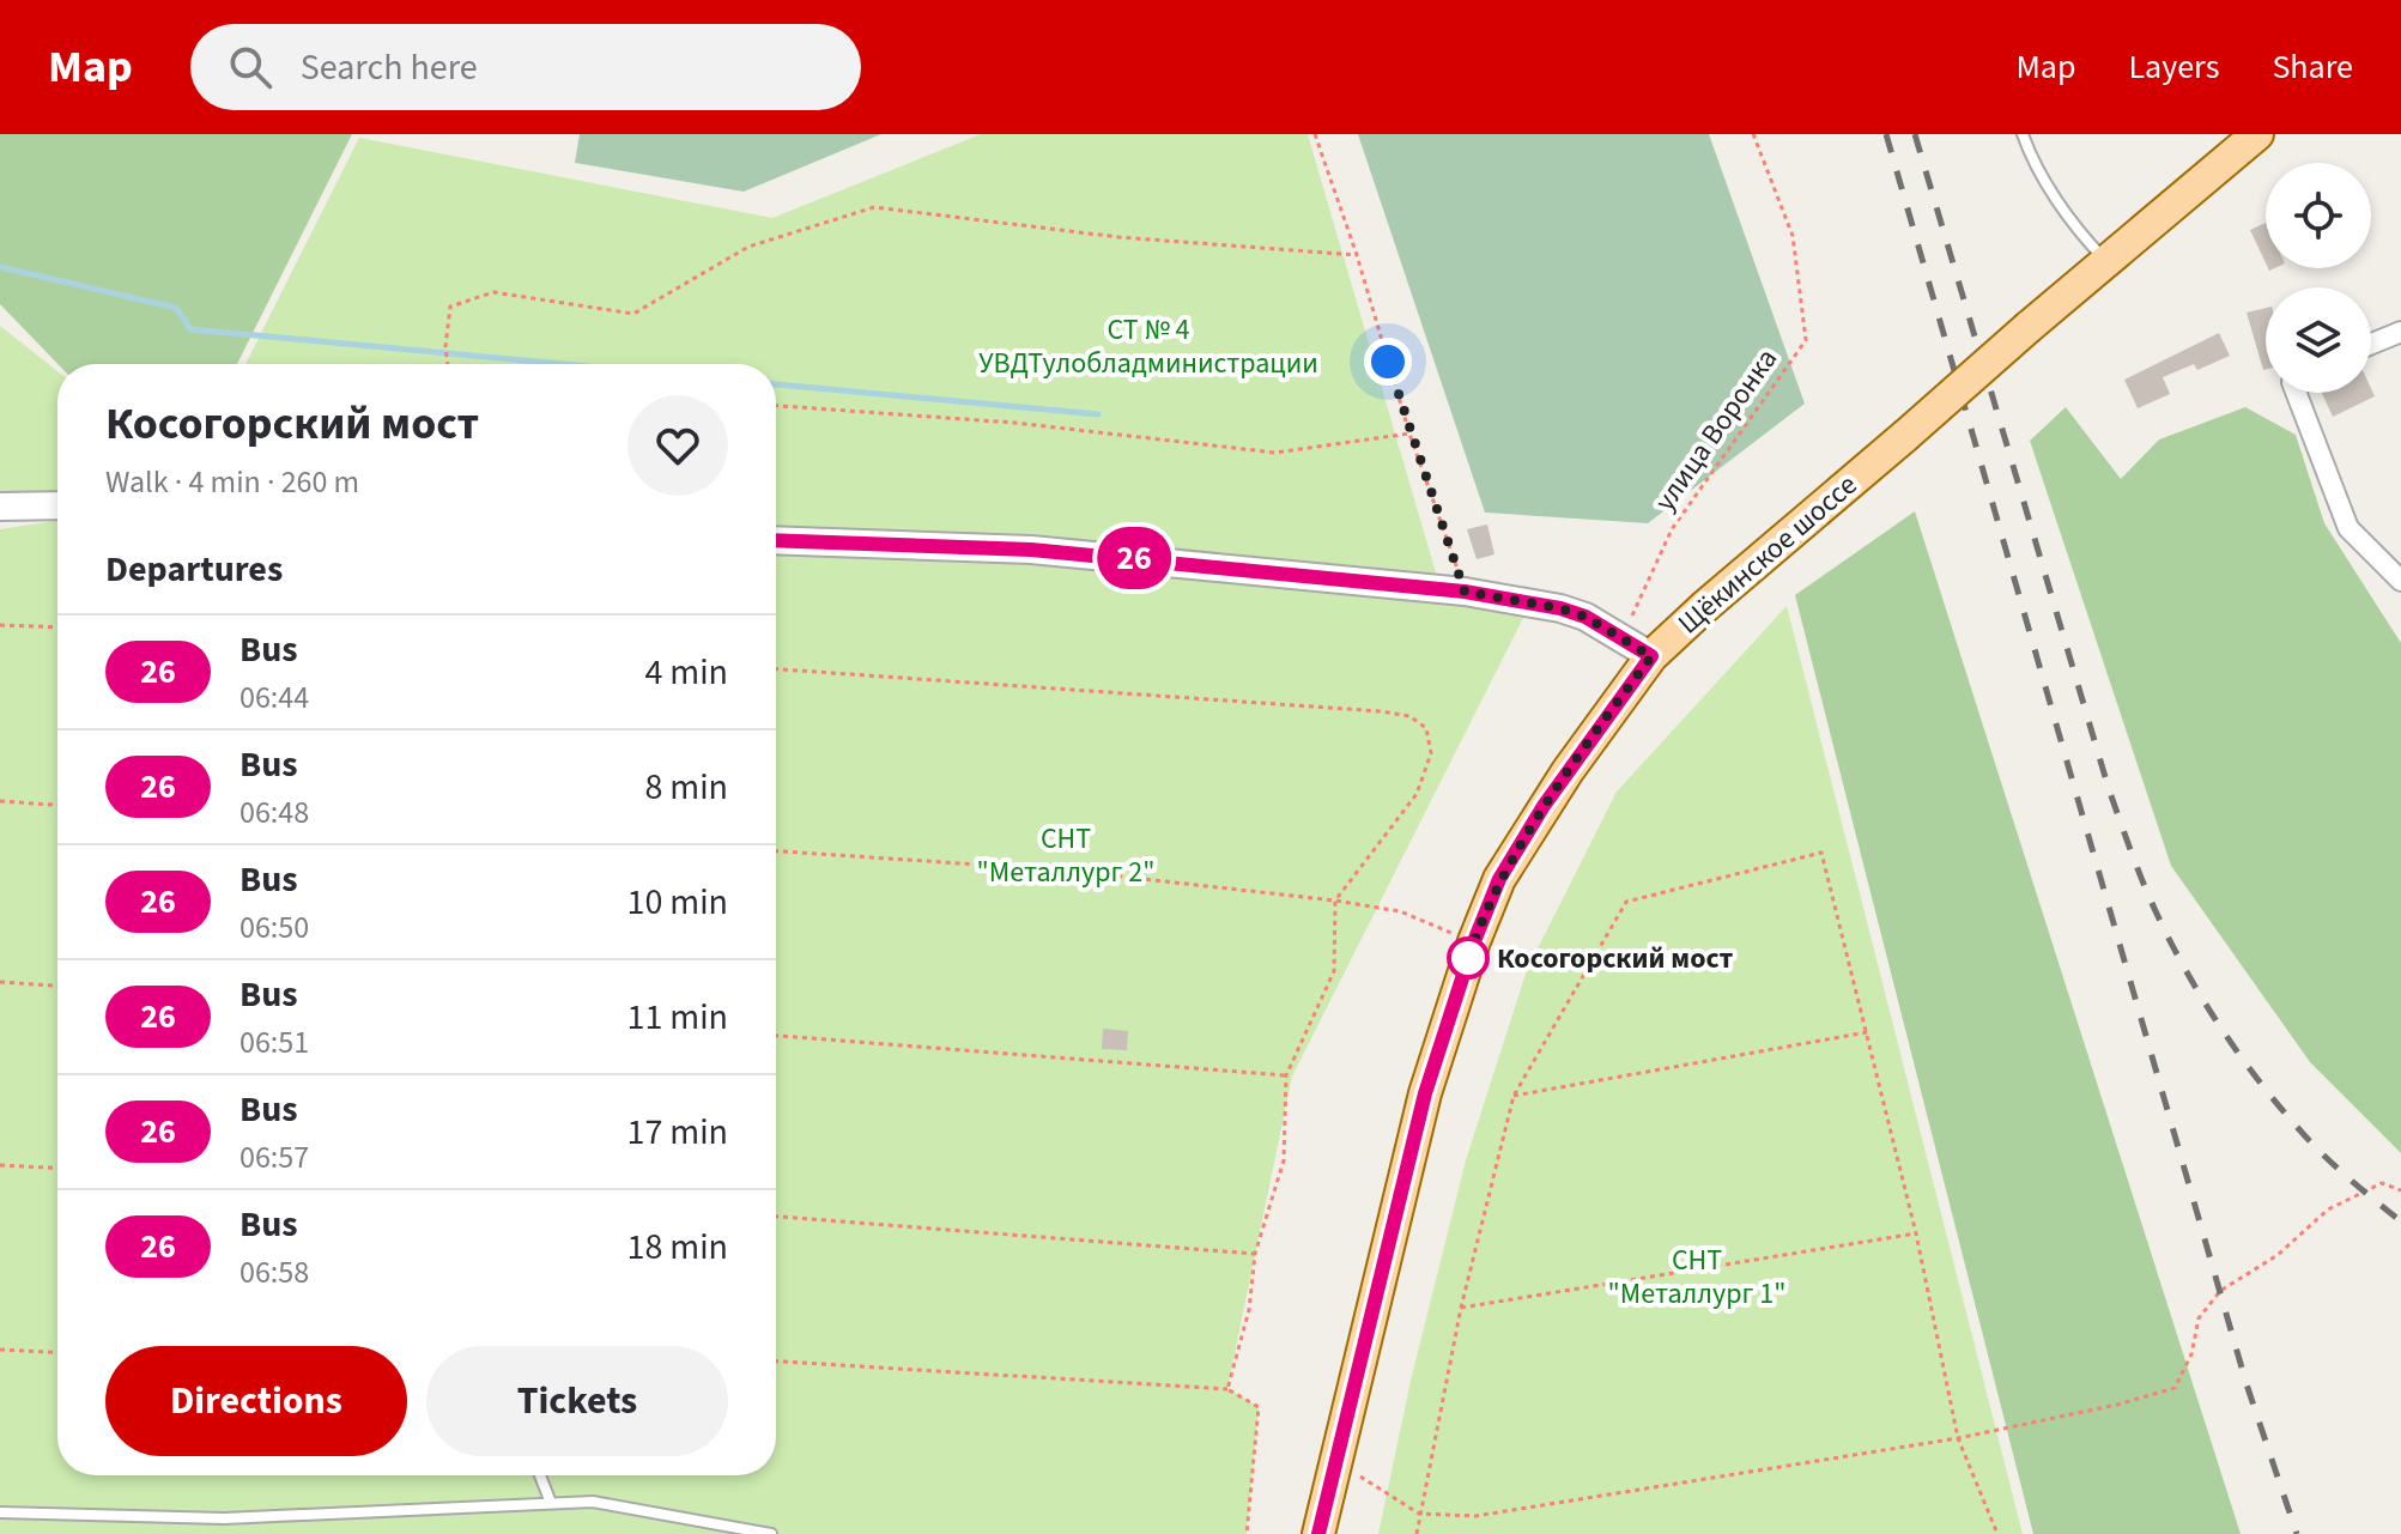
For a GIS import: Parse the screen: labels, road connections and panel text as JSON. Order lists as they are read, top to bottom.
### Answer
{
  "streets": {
    "main road": ["Щёкинское шоссе"],
    "path": ["улица Воронка"]
  },
  "parks": ["СТ № 4 УВДТулобладминистрации", "СНТ \"Металлург 2\"", "СНТ \"Металлург 1\""],
  "places": ["Косогорский мост"],
  "lines": ["bus line 26"],
  "page": {
    "header": "Map",
    "search": "Search here",
    "nav": ["Map", "Layers", "Share"],
    "on_map": "26",
    "heading": [
      ["Косогорский мост", "Walk · 4 min · 260 m"],
      "Departures"
    ],
    "list": [
      {
        "mark": "26",
        "name": "Bus",
        "note": "06:44",
        "value": "4 min"
      },
      {
        "mark": "26",
        "name": "Bus",
        "note": "06:48",
        "value": "8 min"
      },
      {
        "mark": "26",
        "name": "Bus",
        "note": "06:50",
        "value": "10 min"
      },
      {
        "mark": "26",
        "name": "Bus",
        "note": "06:51",
        "value": "11 min"
      },
      {
        "mark": "26",
        "name": "Bus",
        "note": "06:57",
        "value": "17 min"
      },
      {
        "mark": "26",
        "name": "Bus",
        "note": "06:58",
        "value": "18 min"
      }
    ],
    "buttons": ["Directions", "Tickets"]
  }
}
